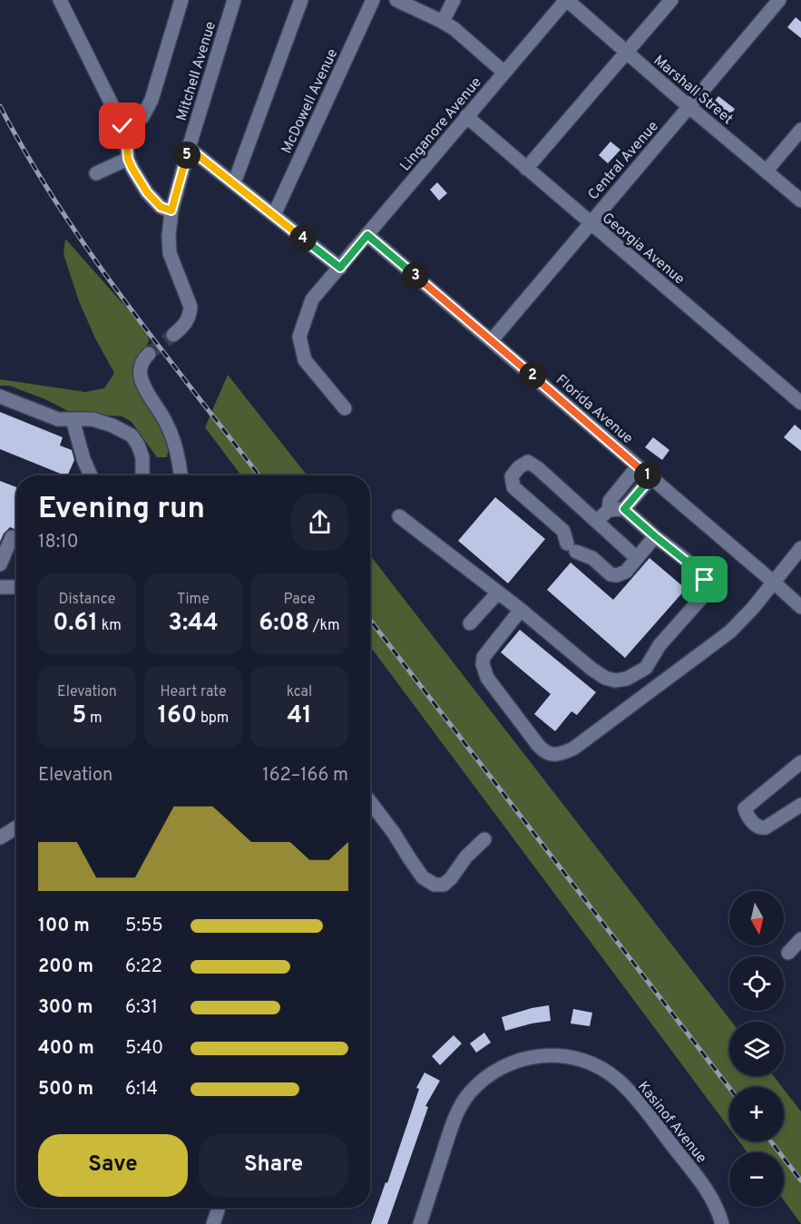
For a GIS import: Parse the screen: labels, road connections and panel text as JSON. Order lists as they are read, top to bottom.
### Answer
{
  "streets": {
    "street": [
      "Mitchell Avenue",
      "Marshall Street",
      "McDowell Avenue",
      "Linganore Avenue",
      "Central Avenue",
      "Georgia Avenue",
      "Florida Avenue",
      "Kasinof Avenue"
    ]
  },
  "crossings": [
    ["Marshall Street", "Linganore Avenue"],
    ["Marshall Street", "Central Avenue"],
    ["Linganore Avenue", "Georgia Avenue"],
    ["Linganore Avenue", "Florida Avenue"],
    ["Central Avenue", "Georgia Avenue"],
    ["Central Avenue", "Florida Avenue"]
  ],
  "north": "bottom",
  "page": {
    "pins": [
      "5",
      "4",
      "3",
      "2",
      "1"
    ],
    "heading": ["Evening run", "18:10"],
    "stats": [
      ["Distance", "0.61 km"],
      ["Time", "3:44"],
      ["Pace", "6:08 /km"],
      ["Elevation", "5 m"],
      ["Heart rate", "160 bpm"],
      ["kcal", "41"]
    ],
    "chart": ["Elevation", "162–166 m"],
    "map_buttons": ["+", "−"],
    "list": [
      {
        "name": "100 m",
        "note": "5:55"
      },
      {
        "name": "200 m",
        "note": "6:22"
      },
      {
        "name": "300 m",
        "note": "6:31"
      },
      {
        "name": "400 m",
        "note": "5:40"
      },
      {
        "name": "500 m",
        "note": "6:14"
      }
    ],
    "buttons": ["Save", "Share"]
  }
}
